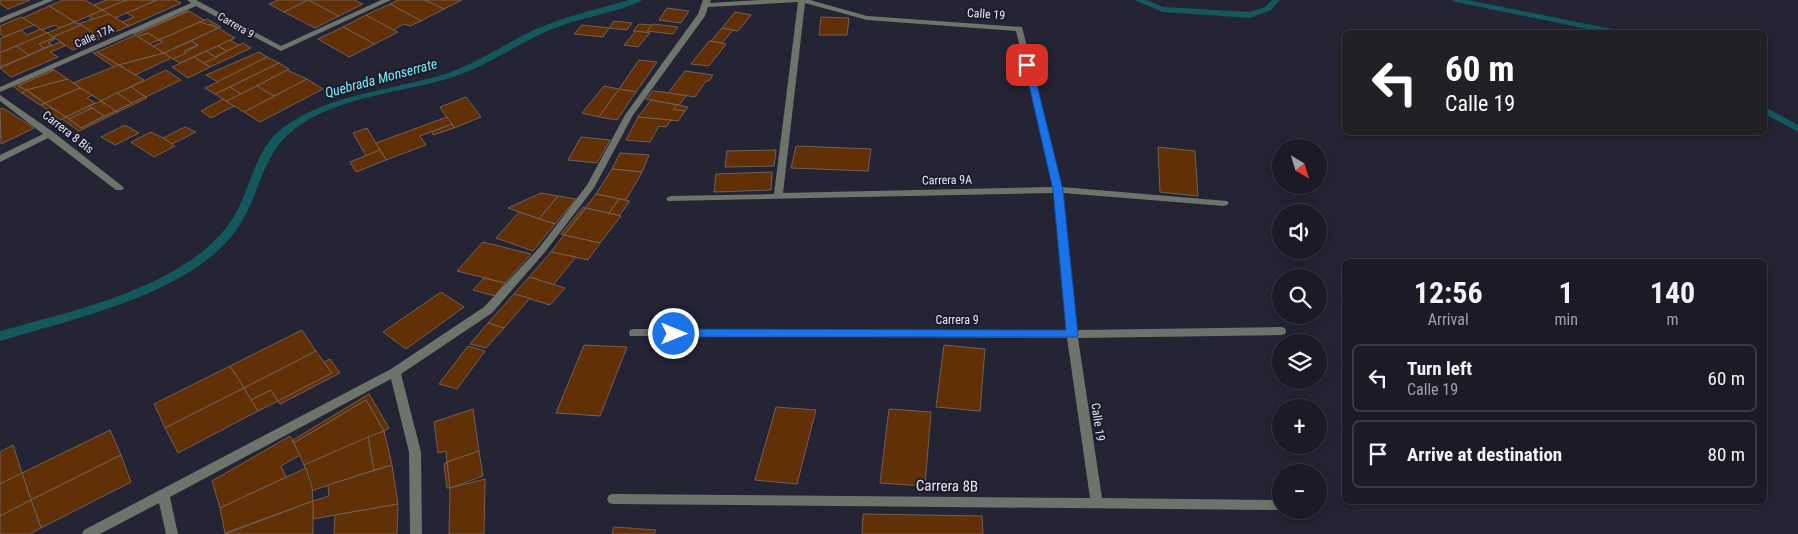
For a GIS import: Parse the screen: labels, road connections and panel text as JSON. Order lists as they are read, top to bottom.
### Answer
{
  "streets": {
    "street": [
      "Calle 19",
      "Carrera 9",
      "Calle 17A",
      "Carrera 8 Bis",
      "Carrera 9A",
      "Carrera 8B"
    ]
  },
  "crossings": [
    ["Calle 19", "Carrera 9"],
    ["Calle 19", "Carrera 9A"],
    ["Calle 19", "Carrera 8B"],
    ["Carrera 9", "Calle 17A"]
  ],
  "water": ["Quebrada Monserrate"],
  "north": "bottom right",
  "page": {
    "turn": ["60 m", "Calle 19"],
    "map_buttons": ["+", "−"],
    "eta": [
      "12:56",
      "Arrival",
      "1",
      "min",
      "140",
      "m"
    ],
    "list": [
      {
        "name": "Turn left",
        "note": "Calle 19",
        "value": "60 m"
      },
      {
        "name": "Arrive at destination",
        "value": "80 m"
      }
    ]
  }
}
